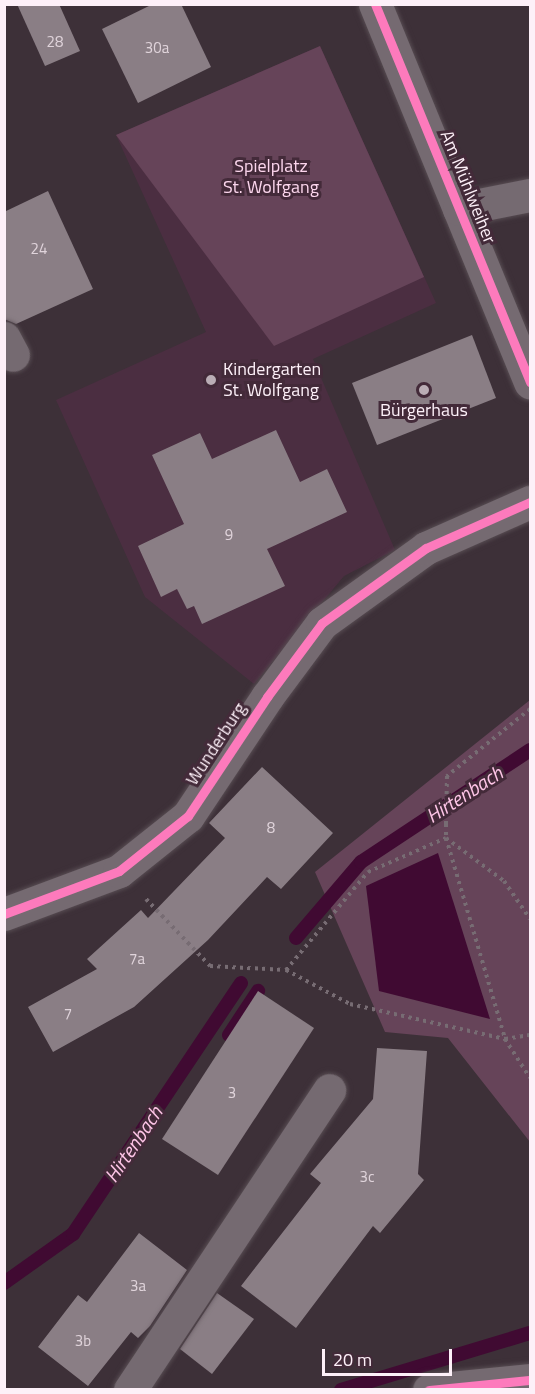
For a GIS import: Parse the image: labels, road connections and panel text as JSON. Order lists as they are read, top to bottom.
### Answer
{
  "streets": {
    "street": ["Am Mühlweiher", "Wunderburg"]
  },
  "water": ["Hirtenbach"],
  "parks": ["Spielplatz St. Wolfgang"],
  "places": ["Kindergarten St. Wolfgang", "Bürgerhaus"],
  "house_numbers": [
    "28",
    "30a",
    "24",
    "9",
    "8",
    "7a",
    "7",
    "3",
    "3c",
    "3a",
    "3b"
  ],
  "scale_bar": "20 m"
}
